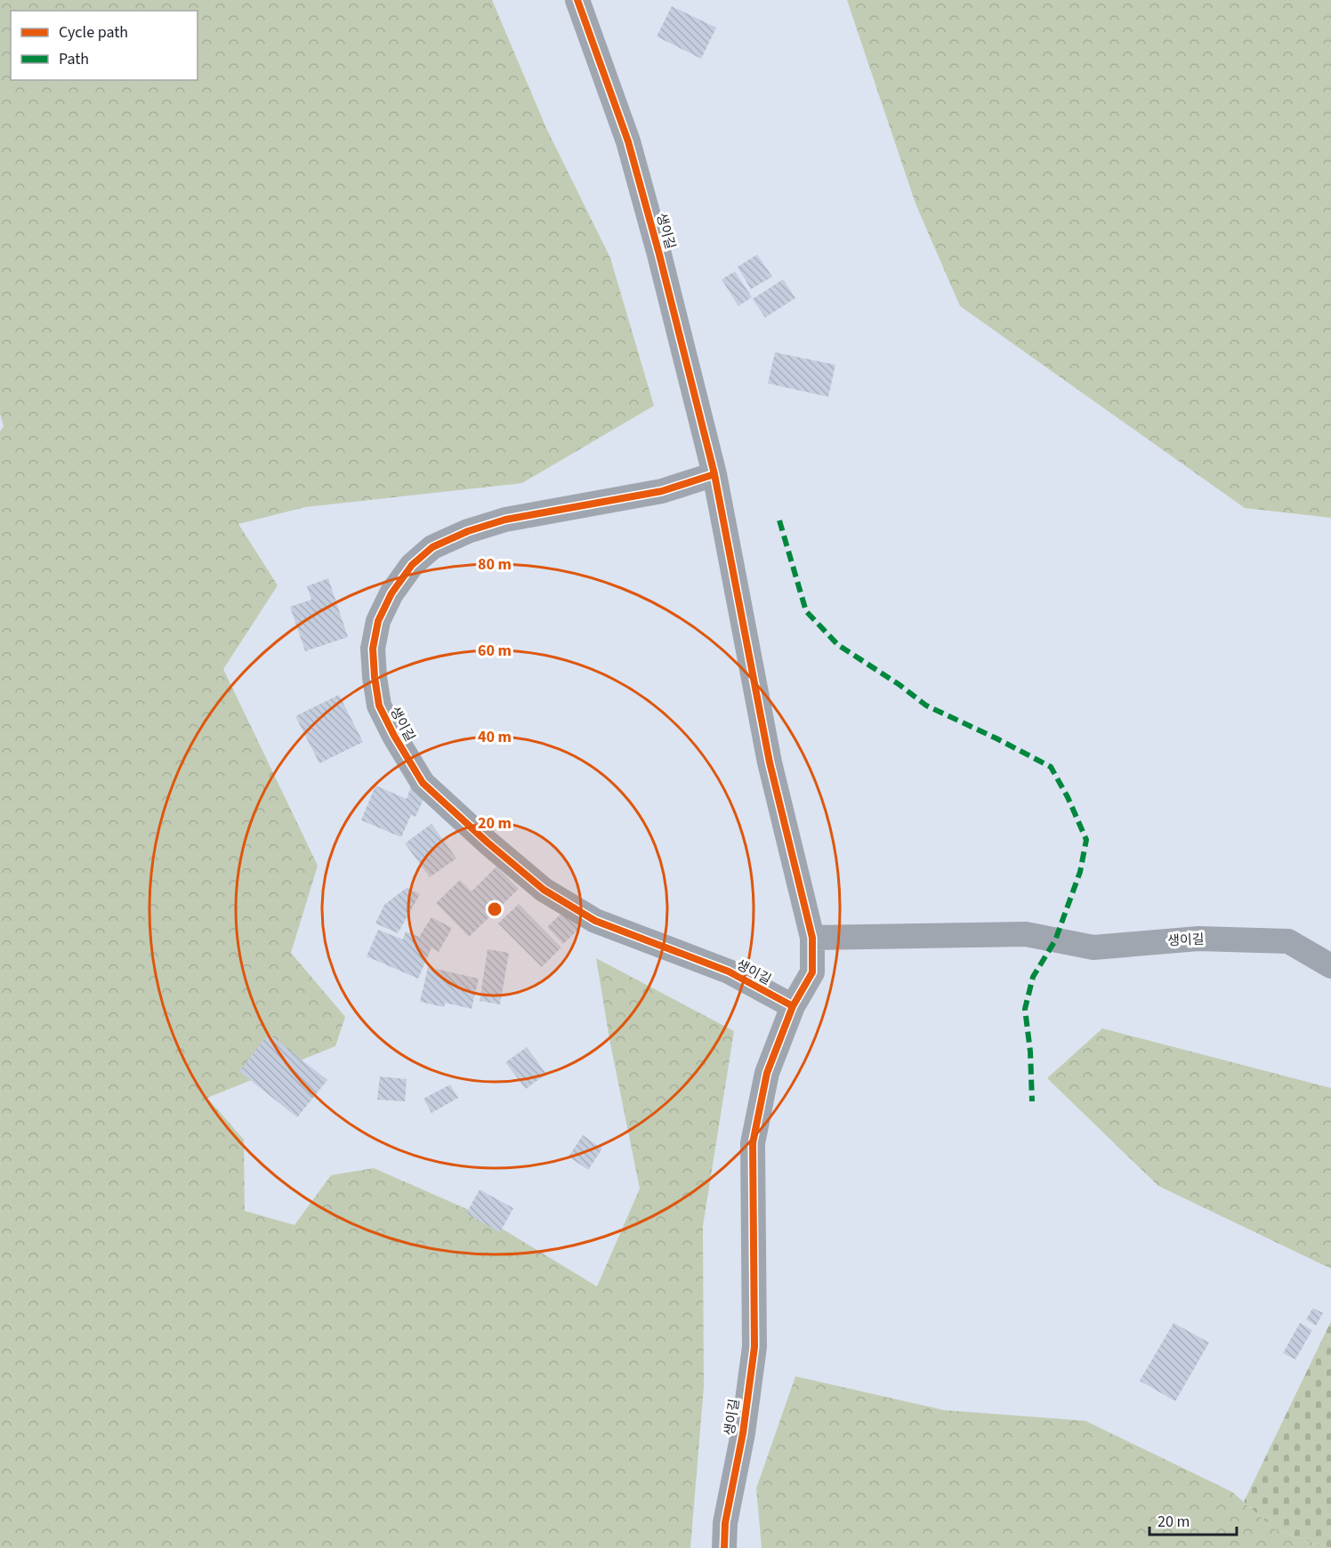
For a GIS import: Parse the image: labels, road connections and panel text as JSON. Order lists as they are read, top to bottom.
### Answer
{
  "streets": {
    "street": ["생이길"]
  },
  "legend": ["Cycle path", "Path"],
  "scale_bar": "20 m",
  "rings": [
    "80 m",
    "60 m",
    "40 m",
    "20 m"
  ]
}
